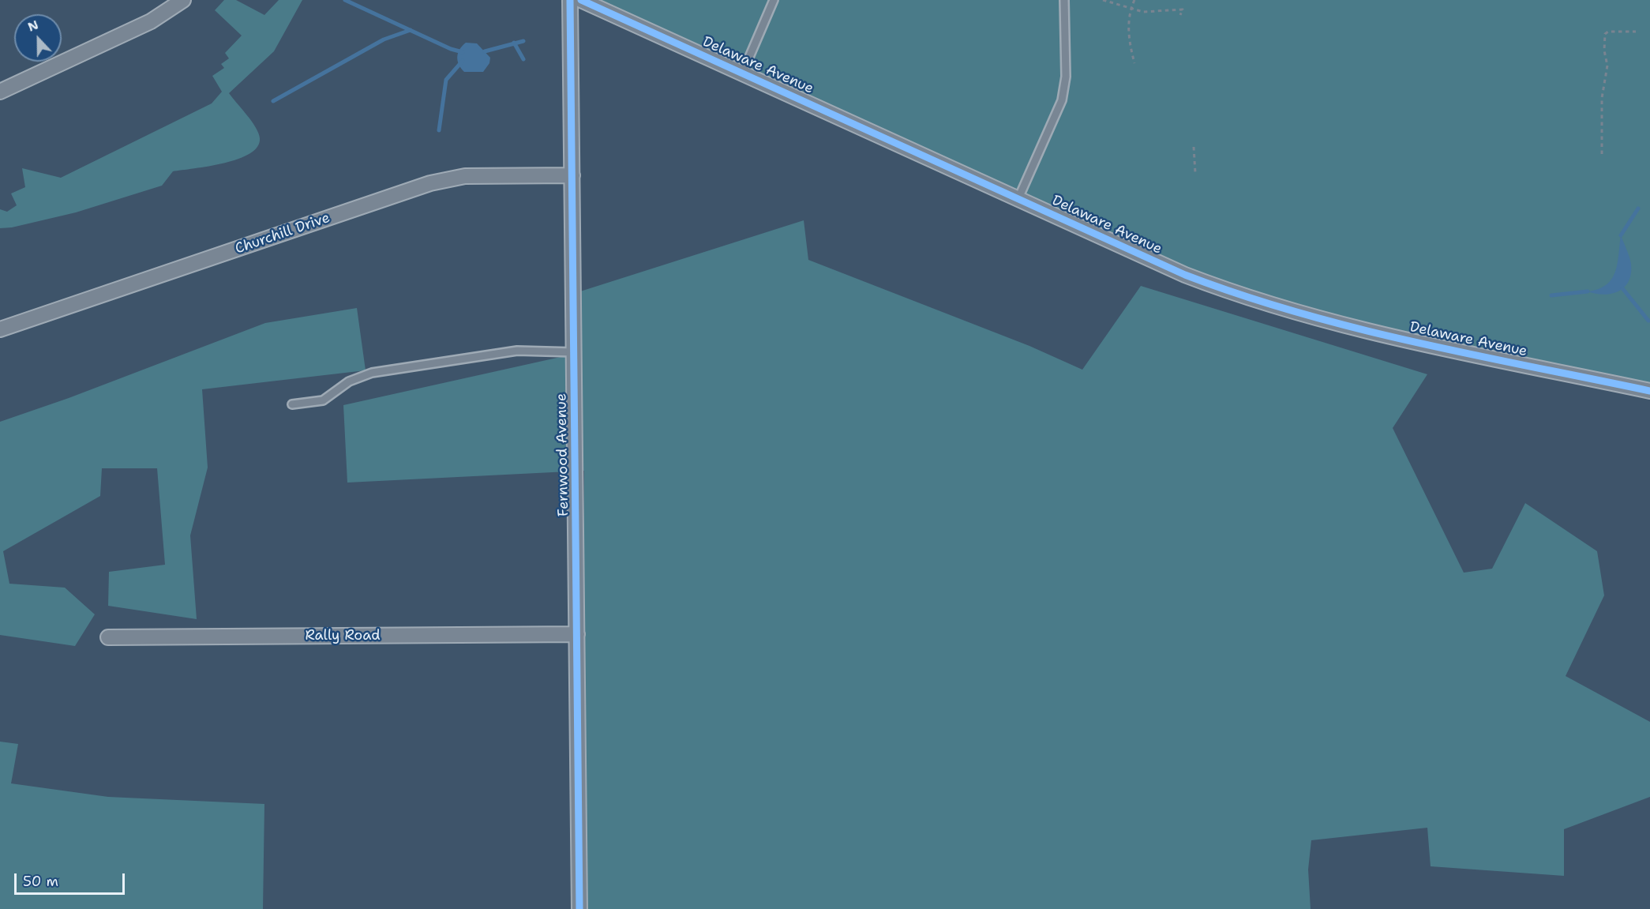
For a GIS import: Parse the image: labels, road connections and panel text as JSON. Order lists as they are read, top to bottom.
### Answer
{
  "streets": {
    "street": [
      "Delaware Avenue",
      "Churchill Drive",
      "Fernwood Avenue",
      "Rally Road"
    ]
  },
  "crossings": [
    ["Churchill Drive", "Fernwood Avenue"],
    ["Fernwood Avenue", "Rally Road"]
  ],
  "scale_bar": "50 m",
  "north": "top"
}
